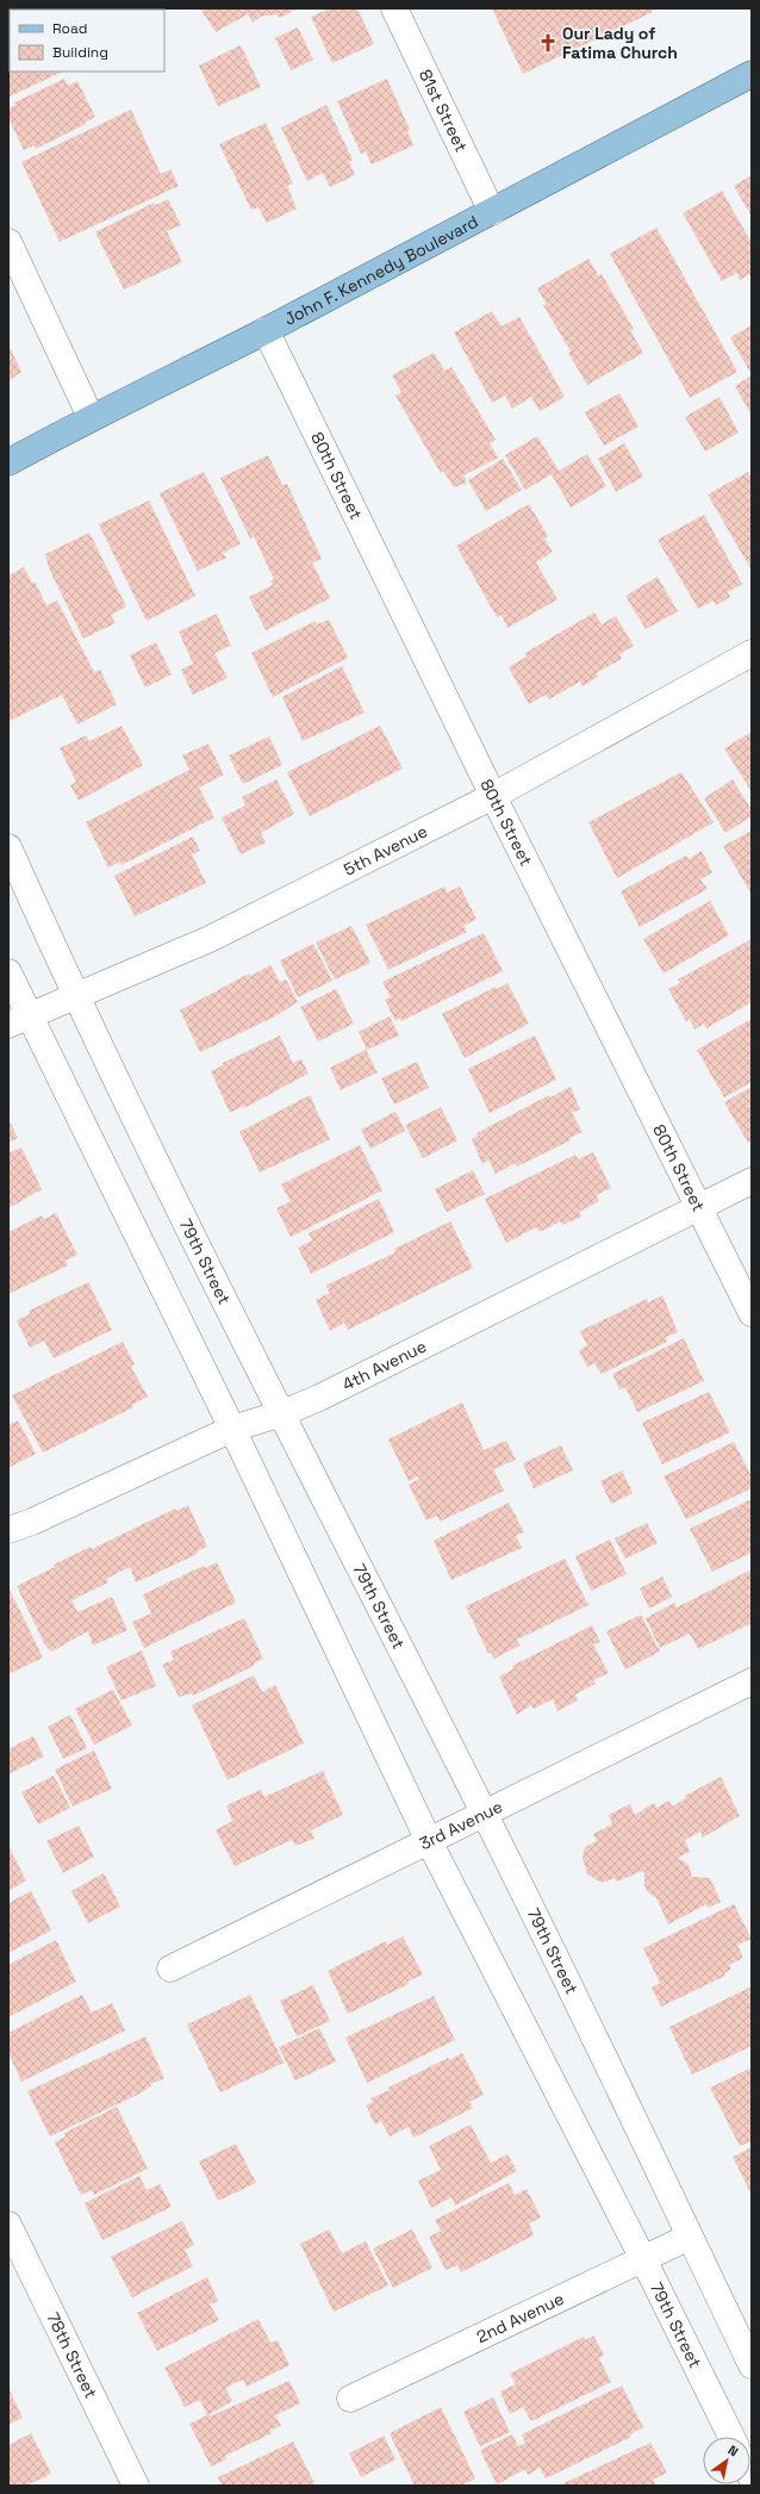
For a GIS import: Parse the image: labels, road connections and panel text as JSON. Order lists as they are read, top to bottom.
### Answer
{
  "streets": {
    "main road": ["John F. Kennedy Boulevard"],
    "street": [
      "81st Street",
      "80th Street",
      "5th Avenue",
      "79th Street",
      "4th Avenue",
      "3rd Avenue",
      "2nd Avenue",
      "78th Street"
    ]
  },
  "crossings": [
    ["81st Street", "John F. Kennedy Boulevard"],
    ["John F. Kennedy Boulevard", "80th Street"],
    ["80th Street", "5th Avenue"],
    ["80th Street", "4th Avenue"],
    ["5th Avenue", "79th Street"],
    ["79th Street", "4th Avenue"],
    ["79th Street", "3rd Avenue"],
    ["79th Street", "2nd Avenue"]
  ],
  "places": {
    "church": ["Our Lady of Fatima Church"]
  },
  "legend": ["Road", "Building"],
  "north": "top right"
}
